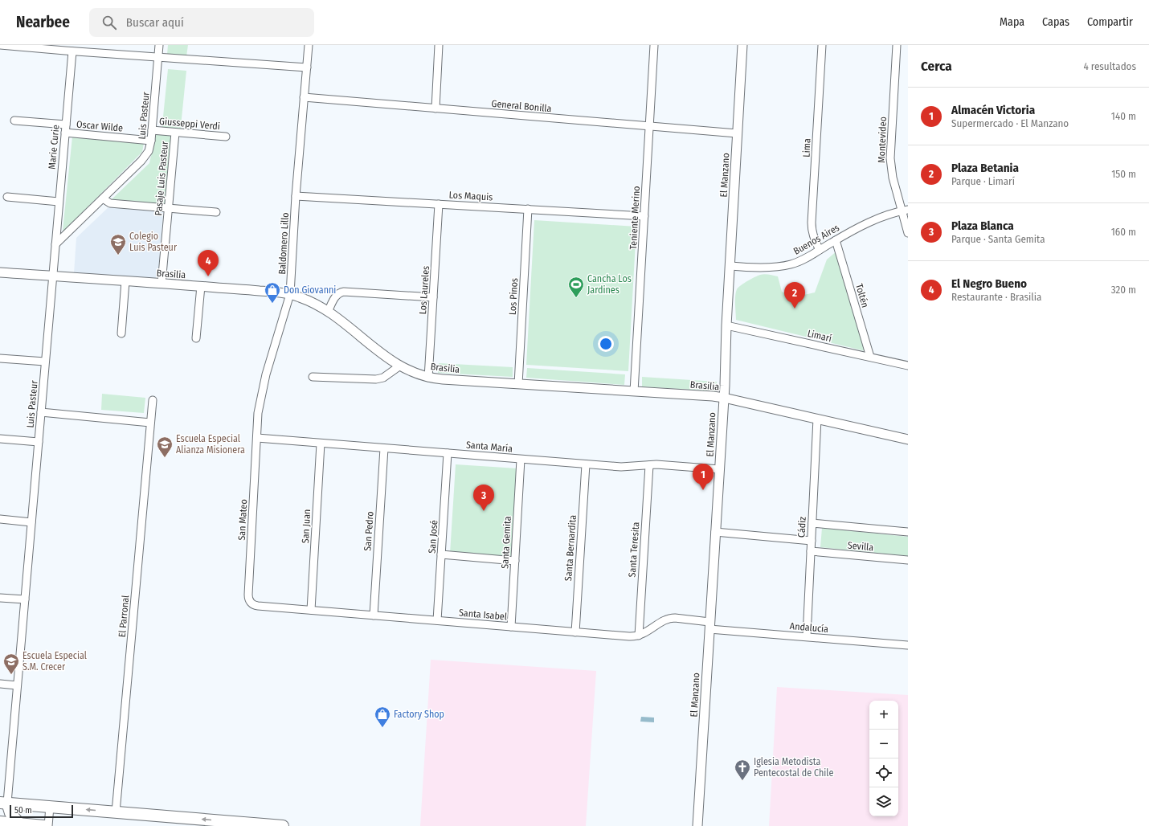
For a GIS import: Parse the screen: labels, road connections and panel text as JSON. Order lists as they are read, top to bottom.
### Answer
{
  "streets": {
    "street": [
      "General Bonilla",
      "Luis Pasteur",
      "Giusseppi Verdi",
      "Oscar Wilde",
      "Montevideo",
      "Marie Curie",
      "Lima",
      "El Manzano",
      "Pasaje Luis Pasteur",
      "Los Maquis",
      "Teniente Merino",
      "Buenos Aires",
      "Baldomero Lillo",
      "Brasilia",
      "Los Laureles",
      "Toltén",
      "Los Pinos",
      "Limarí",
      "Santa María",
      "San Mateo",
      "San Juan",
      "Cádiz",
      "San Pedro",
      "San José",
      "Santa Gemita",
      "Sevilla",
      "Santa Bernardita",
      "Santa Teresita",
      "Santa Isabel",
      "El Parronal",
      "Andalucía"
    ]
  },
  "crossings": [
    ["General Bonilla", "El Manzano"],
    ["General Bonilla", "Teniente Merino"],
    ["General Bonilla", "Baldomero Lillo"],
    ["Luis Pasteur", "Giusseppi Verdi"],
    ["Luis Pasteur", "Oscar Wilde"],
    ["Luis Pasteur", "Marie Curie"],
    ["Luis Pasteur", "Brasilia"],
    ["Giusseppi Verdi", "Pasaje Luis Pasteur"],
    ["Oscar Wilde", "Marie Curie"],
    ["Montevideo", "Buenos Aires"],
    ["Lima", "Buenos Aires"],
    ["El Manzano", "Buenos Aires"],
    ["El Manzano", "Brasilia"],
    ["El Manzano", "Limarí"],
    ["El Manzano", "Santa María"],
    ["El Manzano", "Santa Isabel"],
    ["El Manzano", "Andalucía"],
    ["Pasaje Luis Pasteur", "Brasilia"],
    ["Los Maquis", "Teniente Merino"],
    ["Los Maquis", "Baldomero Lillo"],
    ["Los Maquis", "Los Laureles"],
    ["Los Maquis", "Los Pinos"],
    ["Teniente Merino", "Brasilia"],
    ["Buenos Aires", "Toltén"],
    ["Baldomero Lillo", "Brasilia"],
    ["Baldomero Lillo", "Santa María"],
    ["Baldomero Lillo", "San Mateo"],
    ["Brasilia", "Los Laureles"],
    ["Brasilia", "Los Pinos"],
    ["Brasilia", "Cádiz"],
    ["Toltén", "Limarí"],
    ["Santa María", "San Mateo"],
    ["Santa María", "San Juan"],
    ["Santa María", "San Pedro"],
    ["Santa María", "San José"],
    ["Santa María", "Santa Gemita"],
    ["Santa María", "Santa Bernardita"],
    ["Santa María", "Santa Teresita"],
    ["San Mateo", "Santa Isabel"],
    ["San Juan", "Santa Isabel"],
    ["Cádiz", "Sevilla"],
    ["Cádiz", "Andalucía"],
    ["San Pedro", "Santa Isabel"],
    ["San José", "Santa Isabel"],
    ["Santa Gemita", "Santa Isabel"],
    ["Santa Bernardita", "Santa Isabel"],
    ["Santa Teresita", "Santa Isabel"],
    ["Santa Isabel", "Andalucía"]
  ],
  "places": {
    "school or university": ["Colegio Luis Pasteur", "Escuela Especial Alianza Misionera", "Escuela Especial S.M. Crecer"],
    "sports": ["Cancha Los Jardines"],
    "shop": ["Don Giovanni", "Factory Shop"],
    "church": ["Iglesia Metodista Pentecostal de Chile"]
  },
  "scale_bar": "50 m",
  "page": {
    "header": "Nearbee",
    "search": "Buscar aquí",
    "nav": ["Mapa", "Capas", "Compartir"],
    "heading": ["Cerca", "4 resultados"],
    "list": [
      {
        "mark": "1",
        "name": "Almacén Victoria",
        "note": "Supermercado · El Manzano",
        "value": "140 m"
      },
      {
        "mark": "2",
        "name": "Plaza Betania",
        "note": "Parque · Limarí",
        "value": "150 m"
      },
      {
        "mark": "3",
        "name": "Plaza Blanca",
        "note": "Parque · Santa Gemita",
        "value": "160 m"
      },
      {
        "mark": "4",
        "name": "El Negro Bueno",
        "note": "Restaurante · Brasilia",
        "value": "320 m"
      }
    ],
    "pins": [
      "4",
      "2",
      "1",
      "3"
    ],
    "map_buttons": ["+", "−"],
    "scale": "50 m"
  }
}
